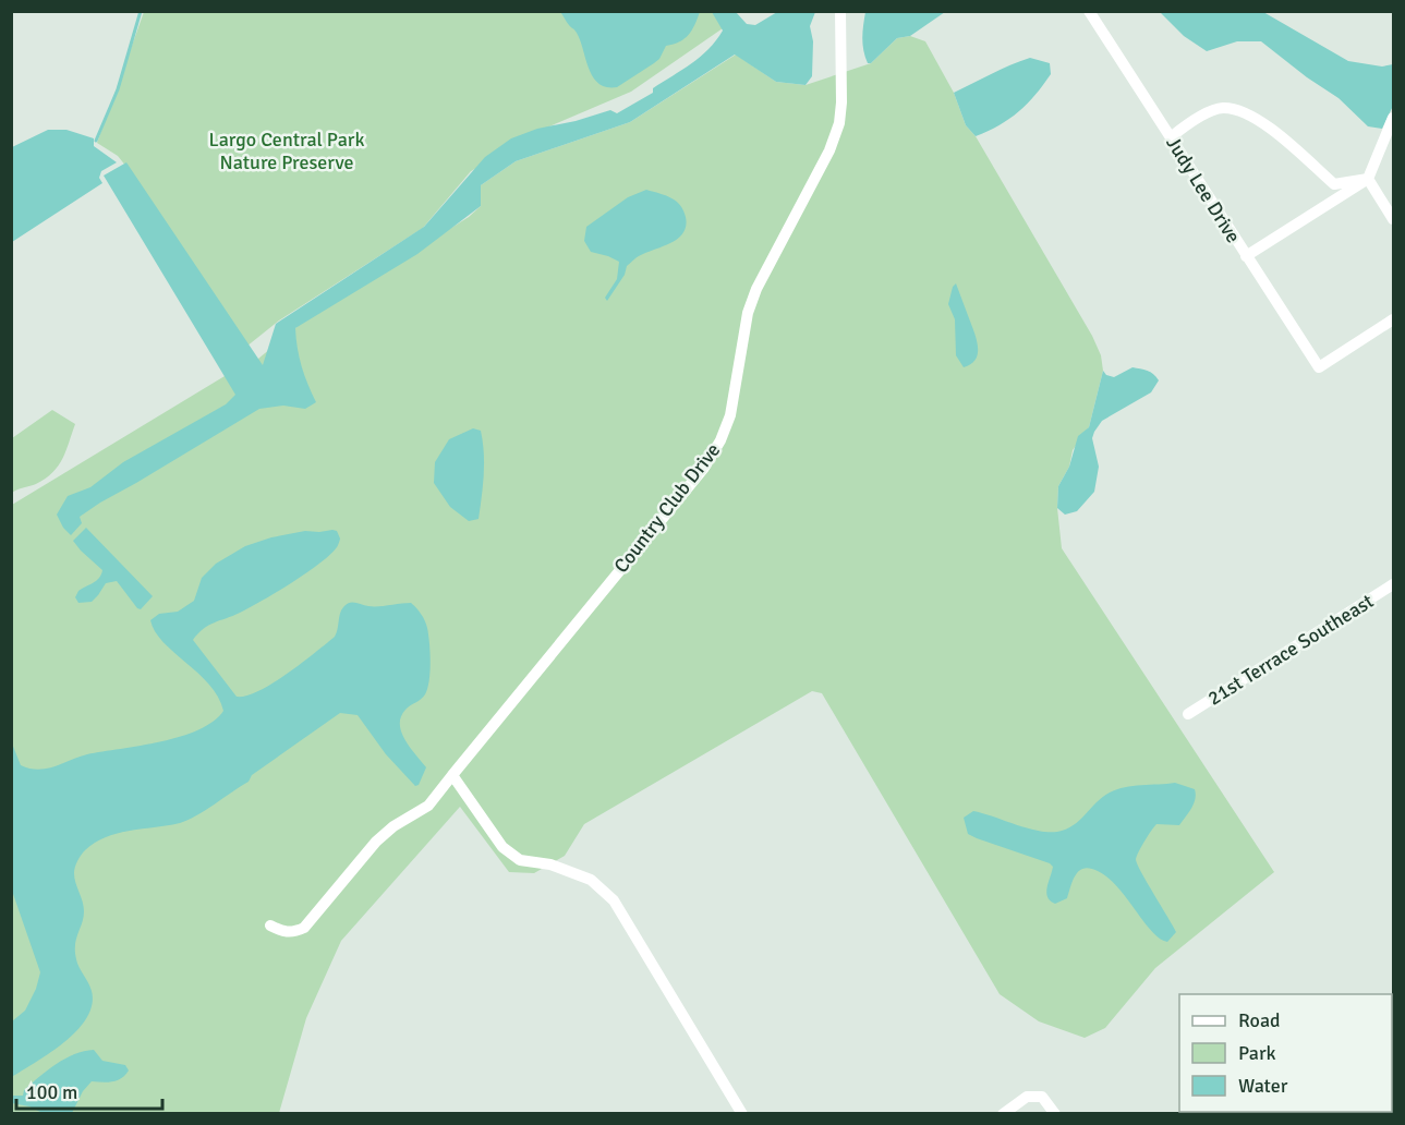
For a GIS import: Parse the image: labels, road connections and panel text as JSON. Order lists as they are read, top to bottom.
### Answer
{
  "streets": {
    "street": ["Judy Lee Drive", "Country Club Drive", "21st Terrace Southeast"]
  },
  "parks": ["Largo Central Park Nature Preserve"],
  "legend": ["Road", "Park", "Water"],
  "scale_bar": "100 m"
}
